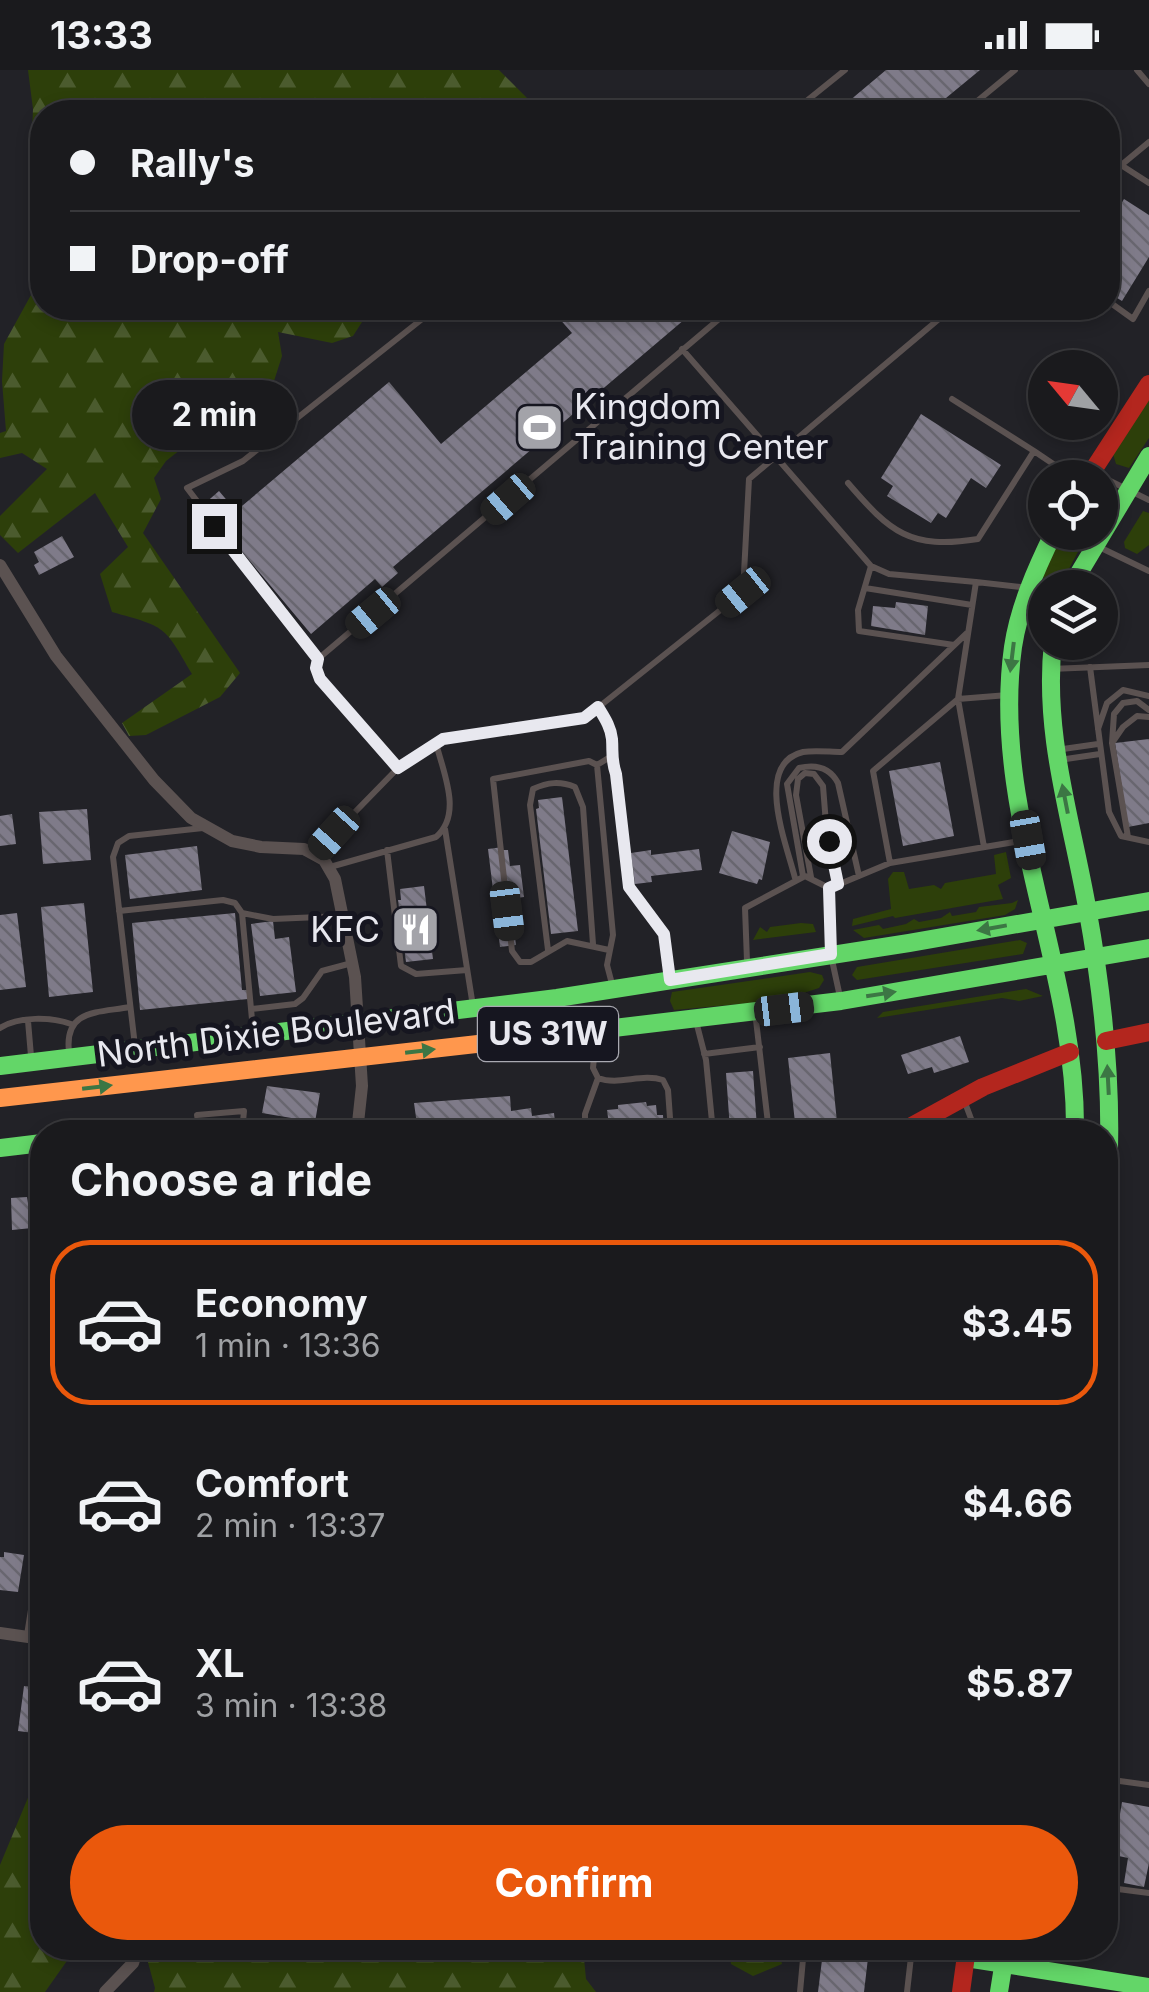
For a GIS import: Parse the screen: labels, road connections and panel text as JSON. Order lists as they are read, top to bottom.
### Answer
{
  "streets": {
    "main road": ["North Dixie Boulevard", "US 31W"]
  },
  "crossings": [
    ["North Dixie Boulevard", "US 31W"]
  ],
  "places": {
    "sports": ["Kingdom Training Center"],
    "restaurant": ["KFC"]
  },
  "north": "top left",
  "page": {
    "status": "13:33",
    "banner": ["Rally's", "Drop-off"],
    "bubble": "2 min",
    "heading": "Choose a ride",
    "list": [
      {
        "name": "Economy",
        "note": "1 min · 13:36",
        "value": "$3.45"
      },
      {
        "name": "Comfort",
        "note": "2 min · 13:37",
        "value": "$4.66"
      },
      {
        "name": "XL",
        "note": "3 min · 13:38",
        "value": "$5.87"
      }
    ],
    "buttons": "Confirm"
  }
}
